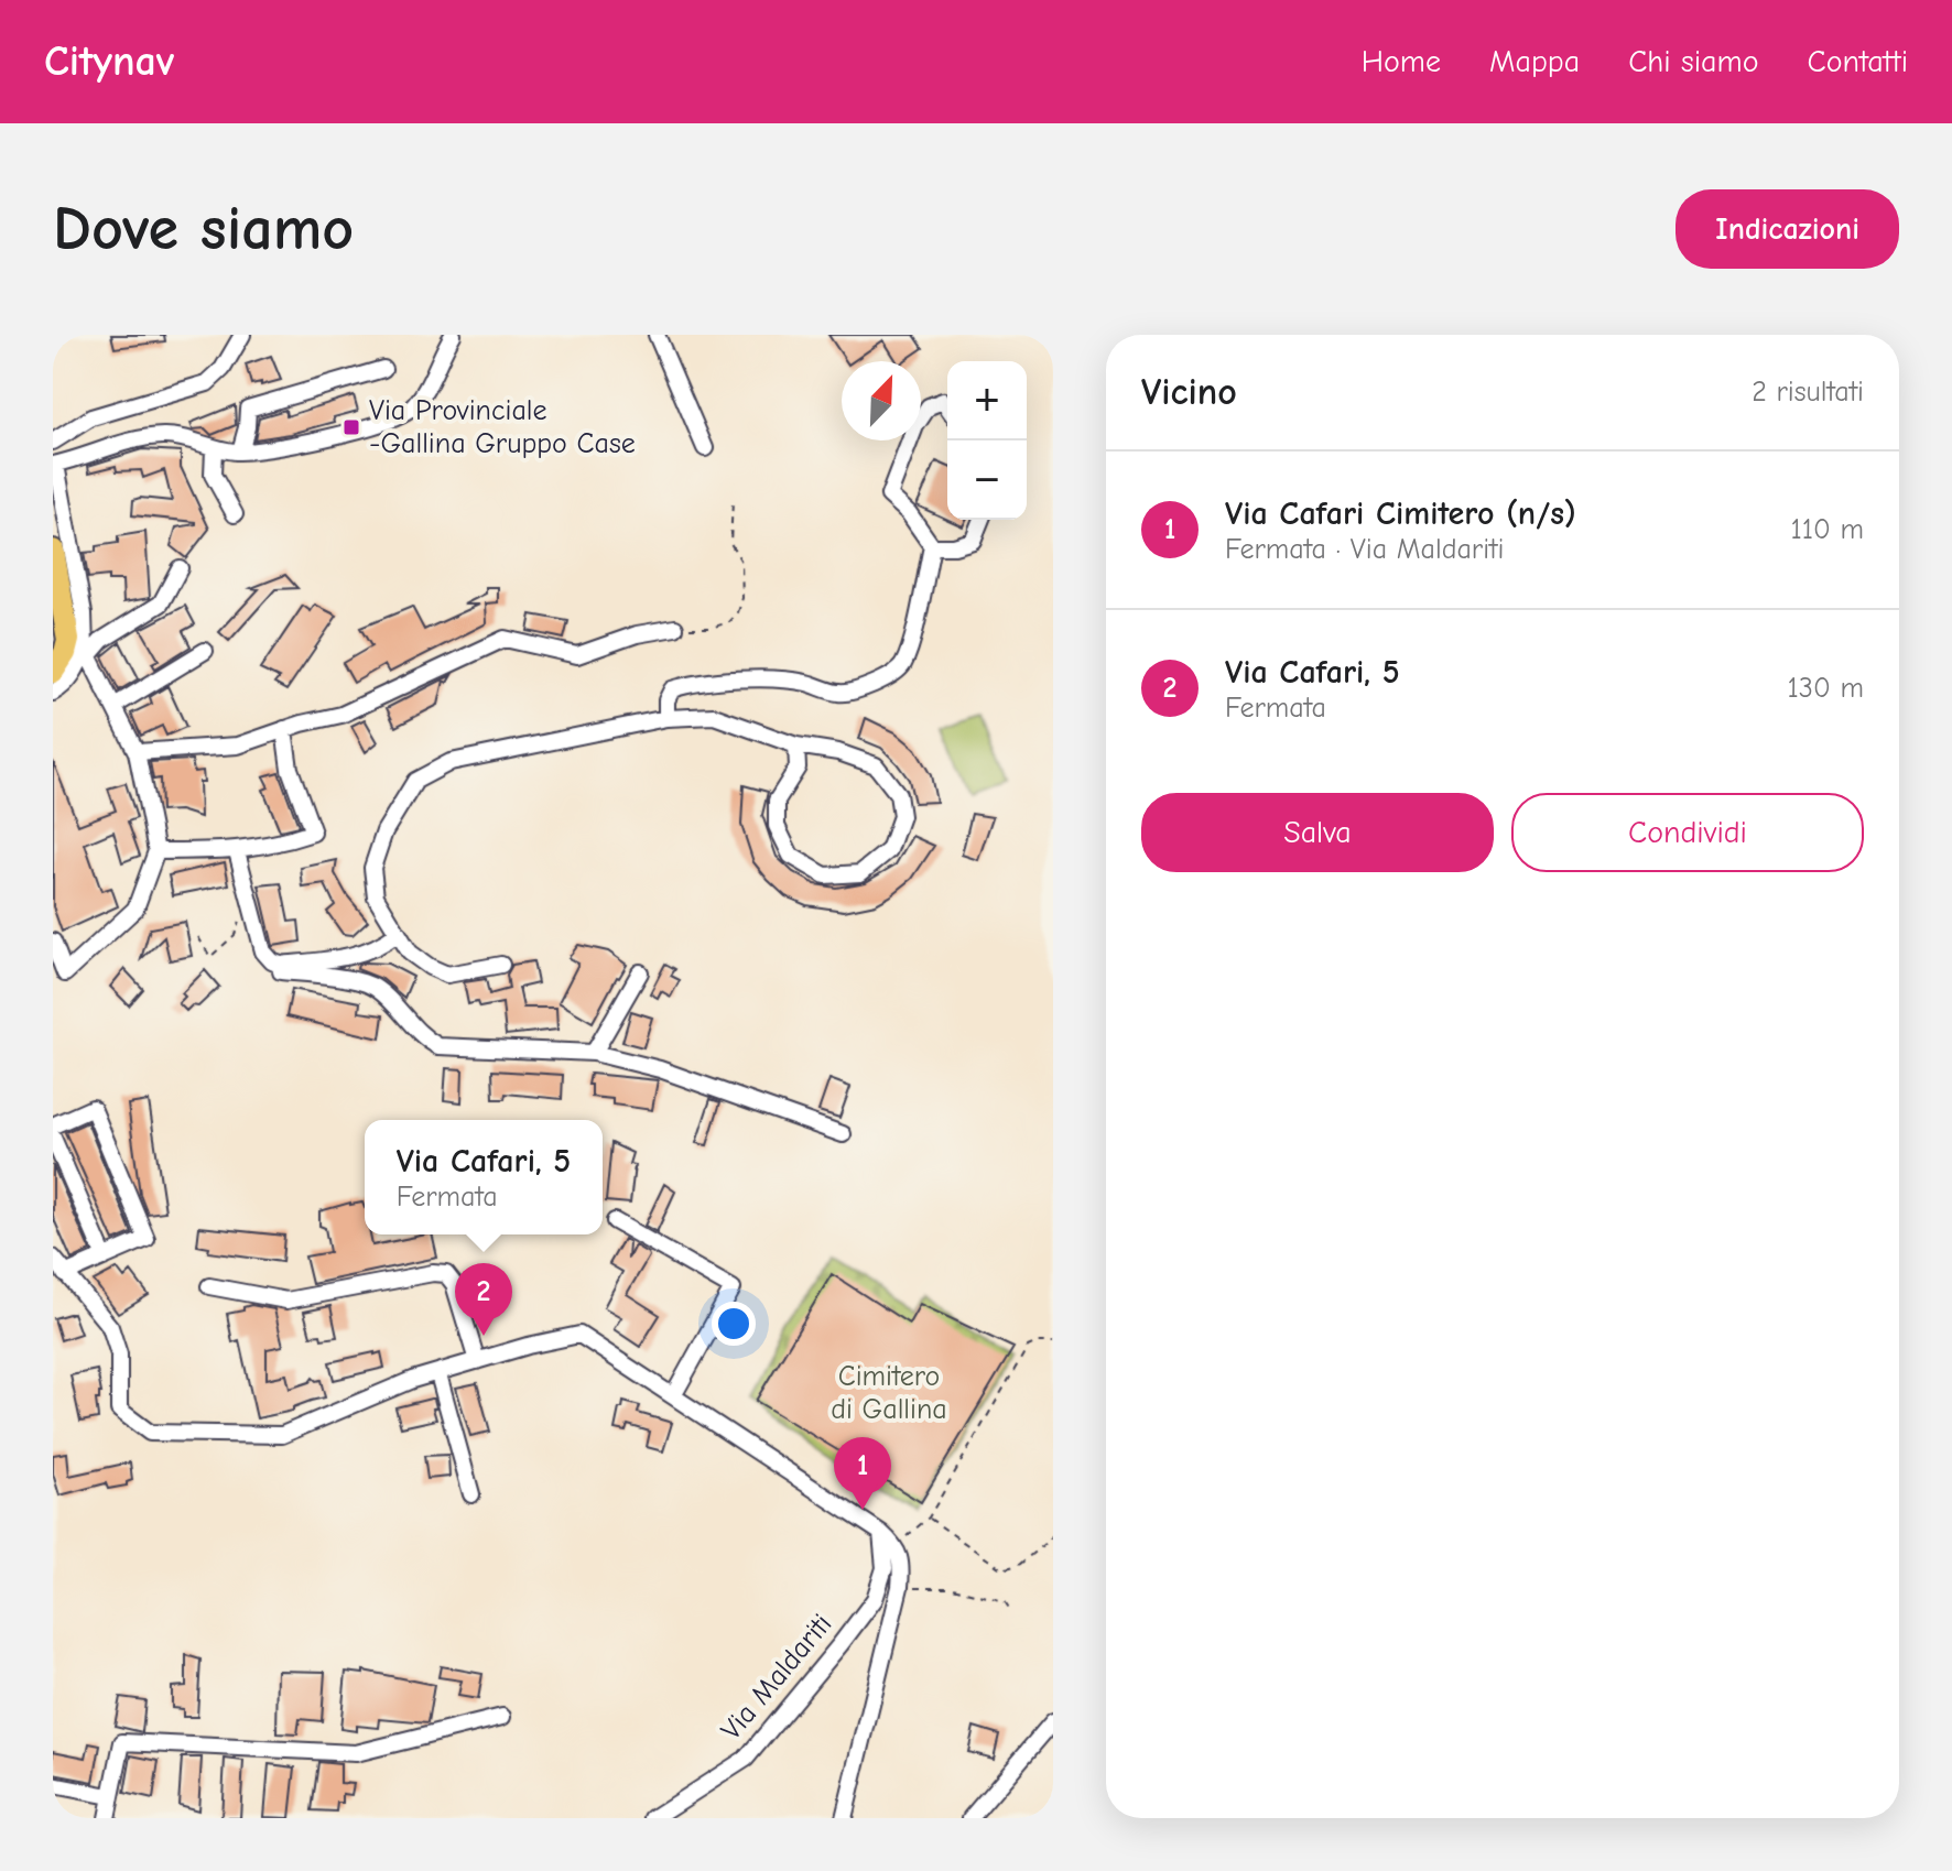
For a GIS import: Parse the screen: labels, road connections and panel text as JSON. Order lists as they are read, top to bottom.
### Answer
{
  "streets": {
    "street": ["Via Maldariti"]
  },
  "parks": ["Cimitero di Gallina"],
  "places": {
    "transit": ["Via Provinciale -Gallina Gruppo Case"]
  },
  "north": "top right",
  "page": {
    "header": "Citynav",
    "nav": [
      "Home",
      "Mappa",
      "Chi siamo",
      "Contatti"
    ],
    "buttons": [
      "Indicazioni",
      ["Salva", "Condividi"]
    ],
    "title": "Dove siamo",
    "heading": ["Vicino", "2 risultati"],
    "map_buttons": ["+", "−"],
    "list": [
      {
        "mark": "1",
        "name": "Via Cafari Cimitero (n/s)",
        "note": "Fermata · Via Maldariti",
        "value": "110 m"
      },
      {
        "mark": "2",
        "name": "Via Cafari, 5",
        "note": "Fermata",
        "value": "130 m"
      }
    ],
    "popup": ["Via Cafari, 5", "Fermata"],
    "pins": ["2", "1"]
  }
}
